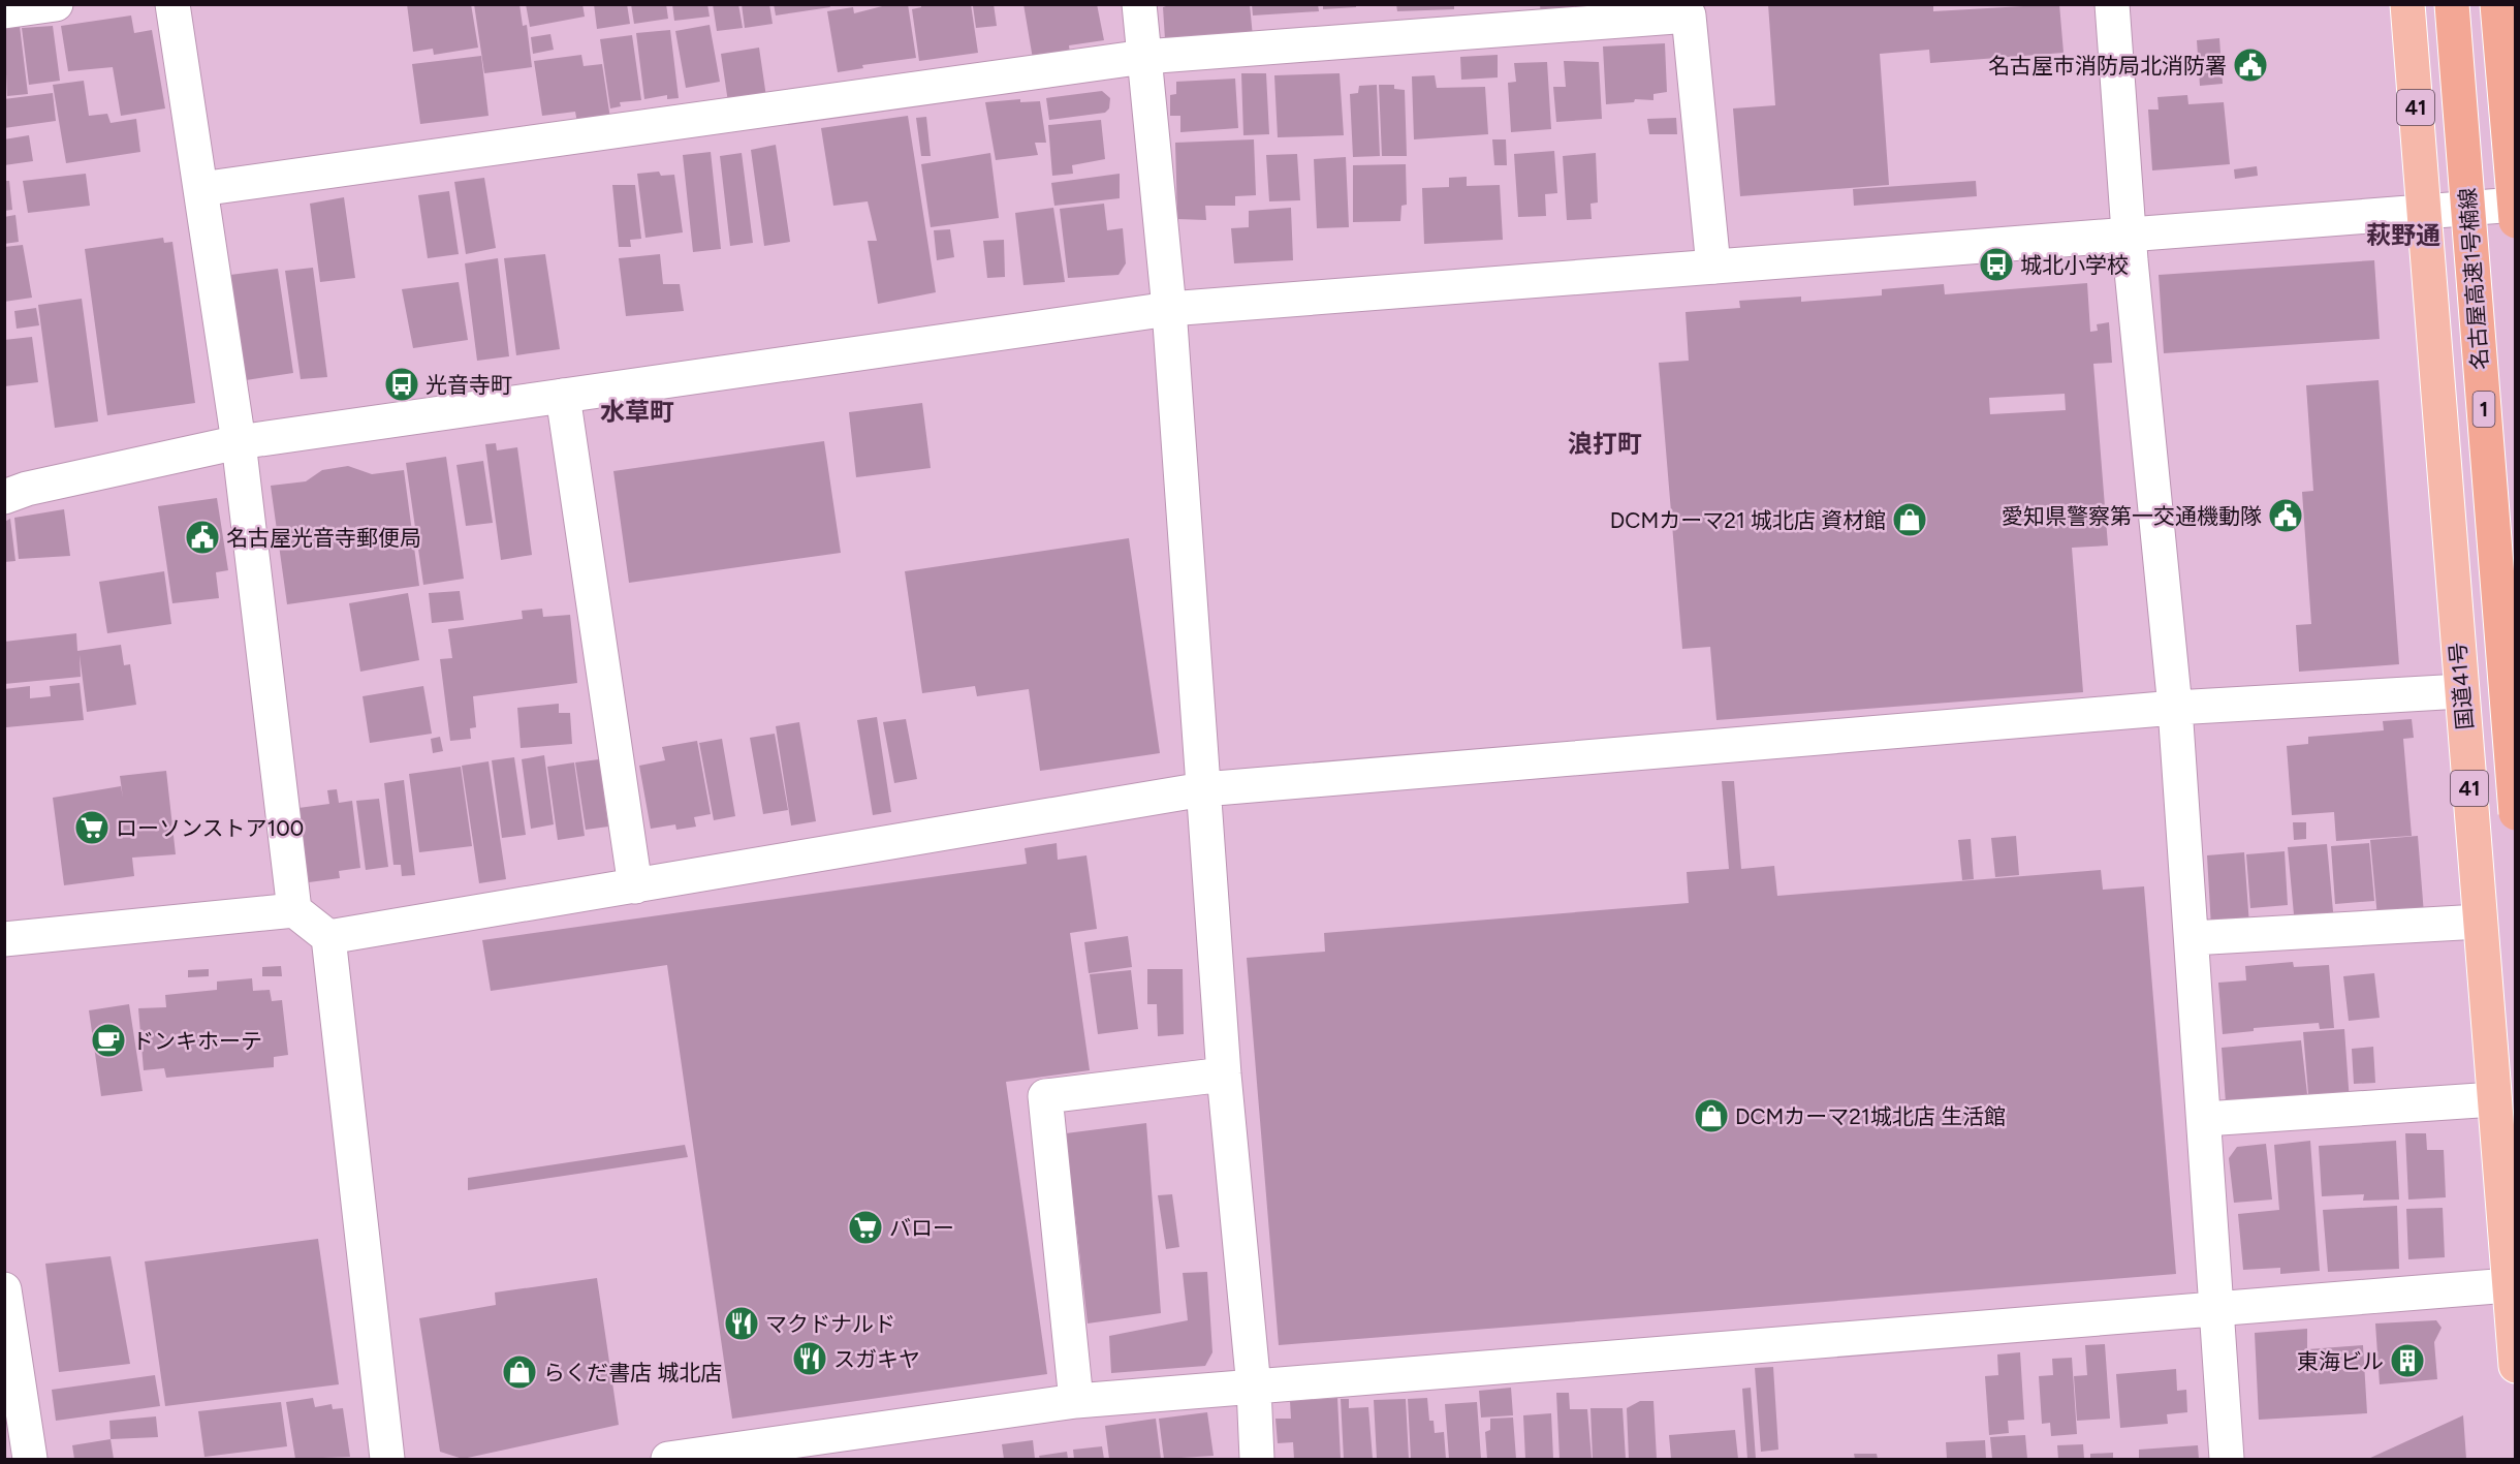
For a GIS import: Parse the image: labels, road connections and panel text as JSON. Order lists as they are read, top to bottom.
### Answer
{
  "streets": {
    "highway": [
      "41",
      "名古屋高速1号楠線",
      "1",
      "国道41号"
    ]
  },
  "districts": ["萩野通", "水草町", "浪打町"],
  "places": {
    "public building": ["名古屋市消防局北消防署", "愛知県警察第一交通機動隊", "名古屋光音寺郵便局"],
    "bus stop": ["城北小学校", "光音寺町"],
    "shop": ["DCMカーマ21 城北店 資材館", "DCMカーマ21城北店 生活館", "らくだ書店 城北店"],
    "supermarket": ["ローソンストア100", "バロー"],
    "cafe": ["ドンキホーテ"],
    "restaurant": ["マクドナルド", "スガキヤ"],
    "building": ["東海ビル"]
  }
}
